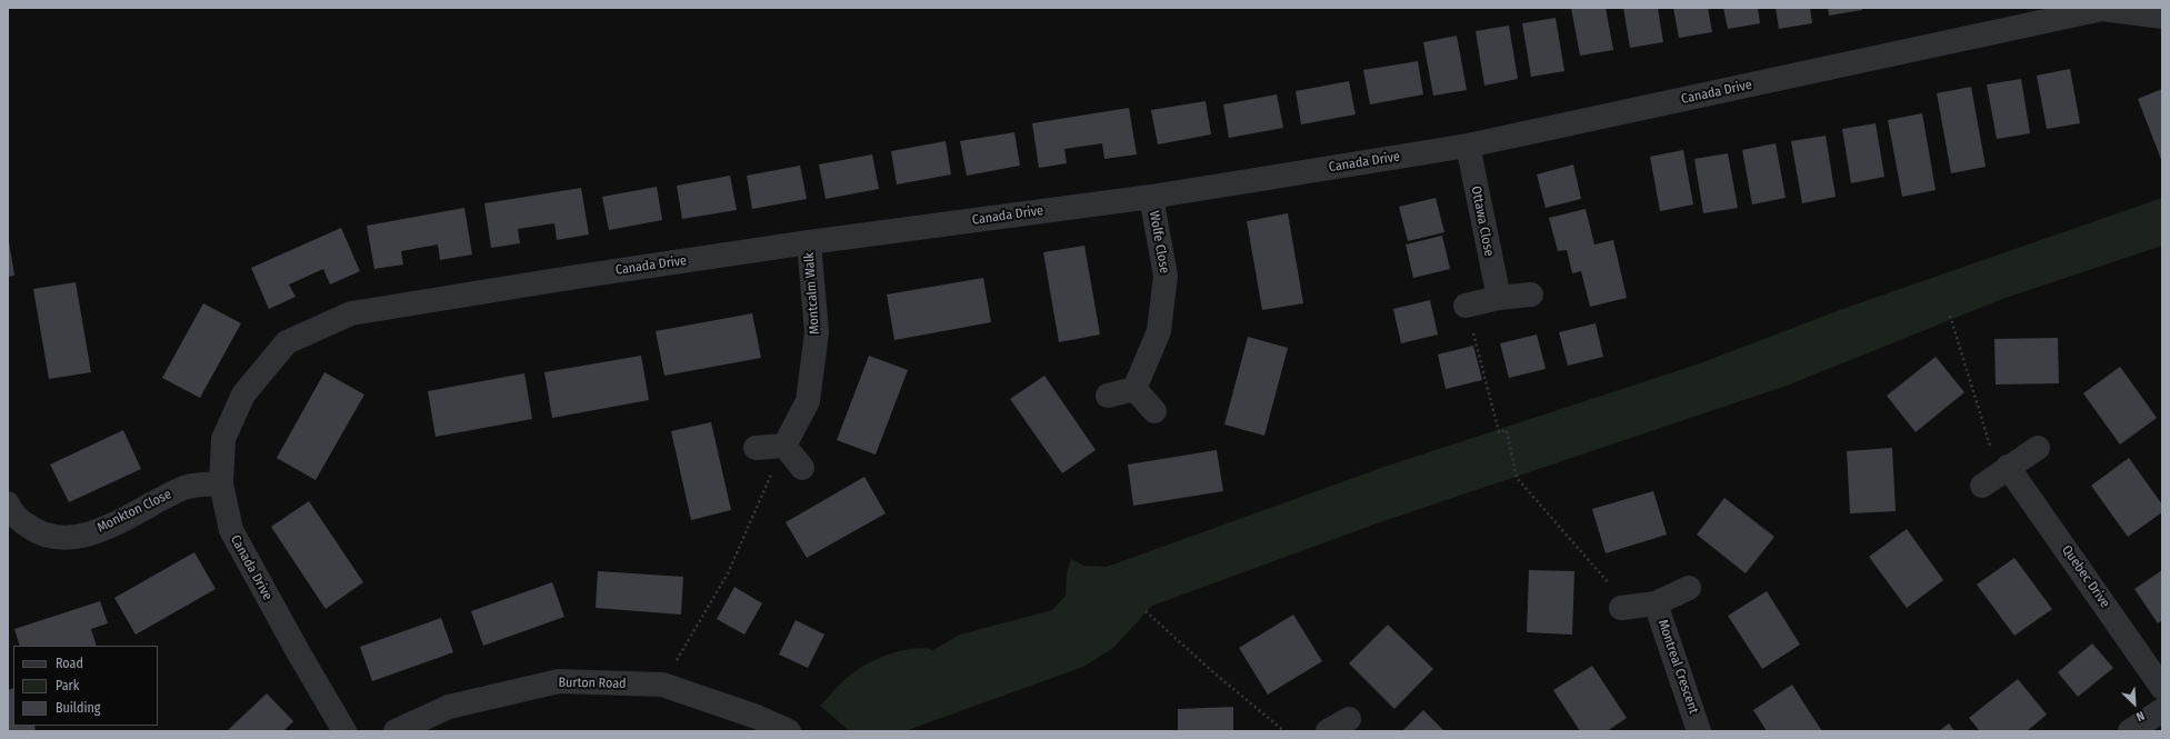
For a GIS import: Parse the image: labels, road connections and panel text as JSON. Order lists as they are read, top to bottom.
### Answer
{
  "streets": {
    "street": [
      "Canada Drive",
      "Ottawa Close",
      "Wolfe Close",
      "Montcalm Walk",
      "Monkton Close",
      "Quebec Drive",
      "Montreal Crescent",
      "Burton Road"
    ]
  },
  "crossings": [
    ["Canada Drive", "Ottawa Close"],
    ["Canada Drive", "Wolfe Close"],
    ["Canada Drive", "Montcalm Walk"],
    ["Canada Drive", "Monkton Close"]
  ],
  "legend": ["Road", "Park", "Building"],
  "north": "bottom right"
}
